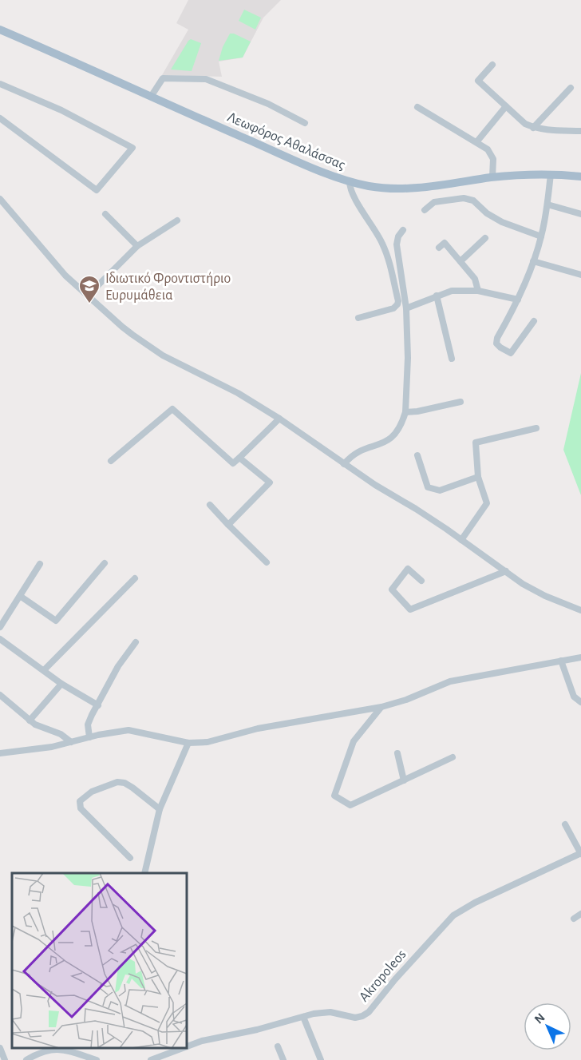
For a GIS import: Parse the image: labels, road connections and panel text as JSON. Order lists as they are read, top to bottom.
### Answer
{
  "streets": {
    "main road": ["Λεωφόρος Αθαλάσσας"],
    "street": ["Akropoleos"]
  },
  "places": {
    "school or university": ["Ιδιωτικό Φροντιστήριο Ευρυμάθεια"]
  },
  "north": "top left"
}
